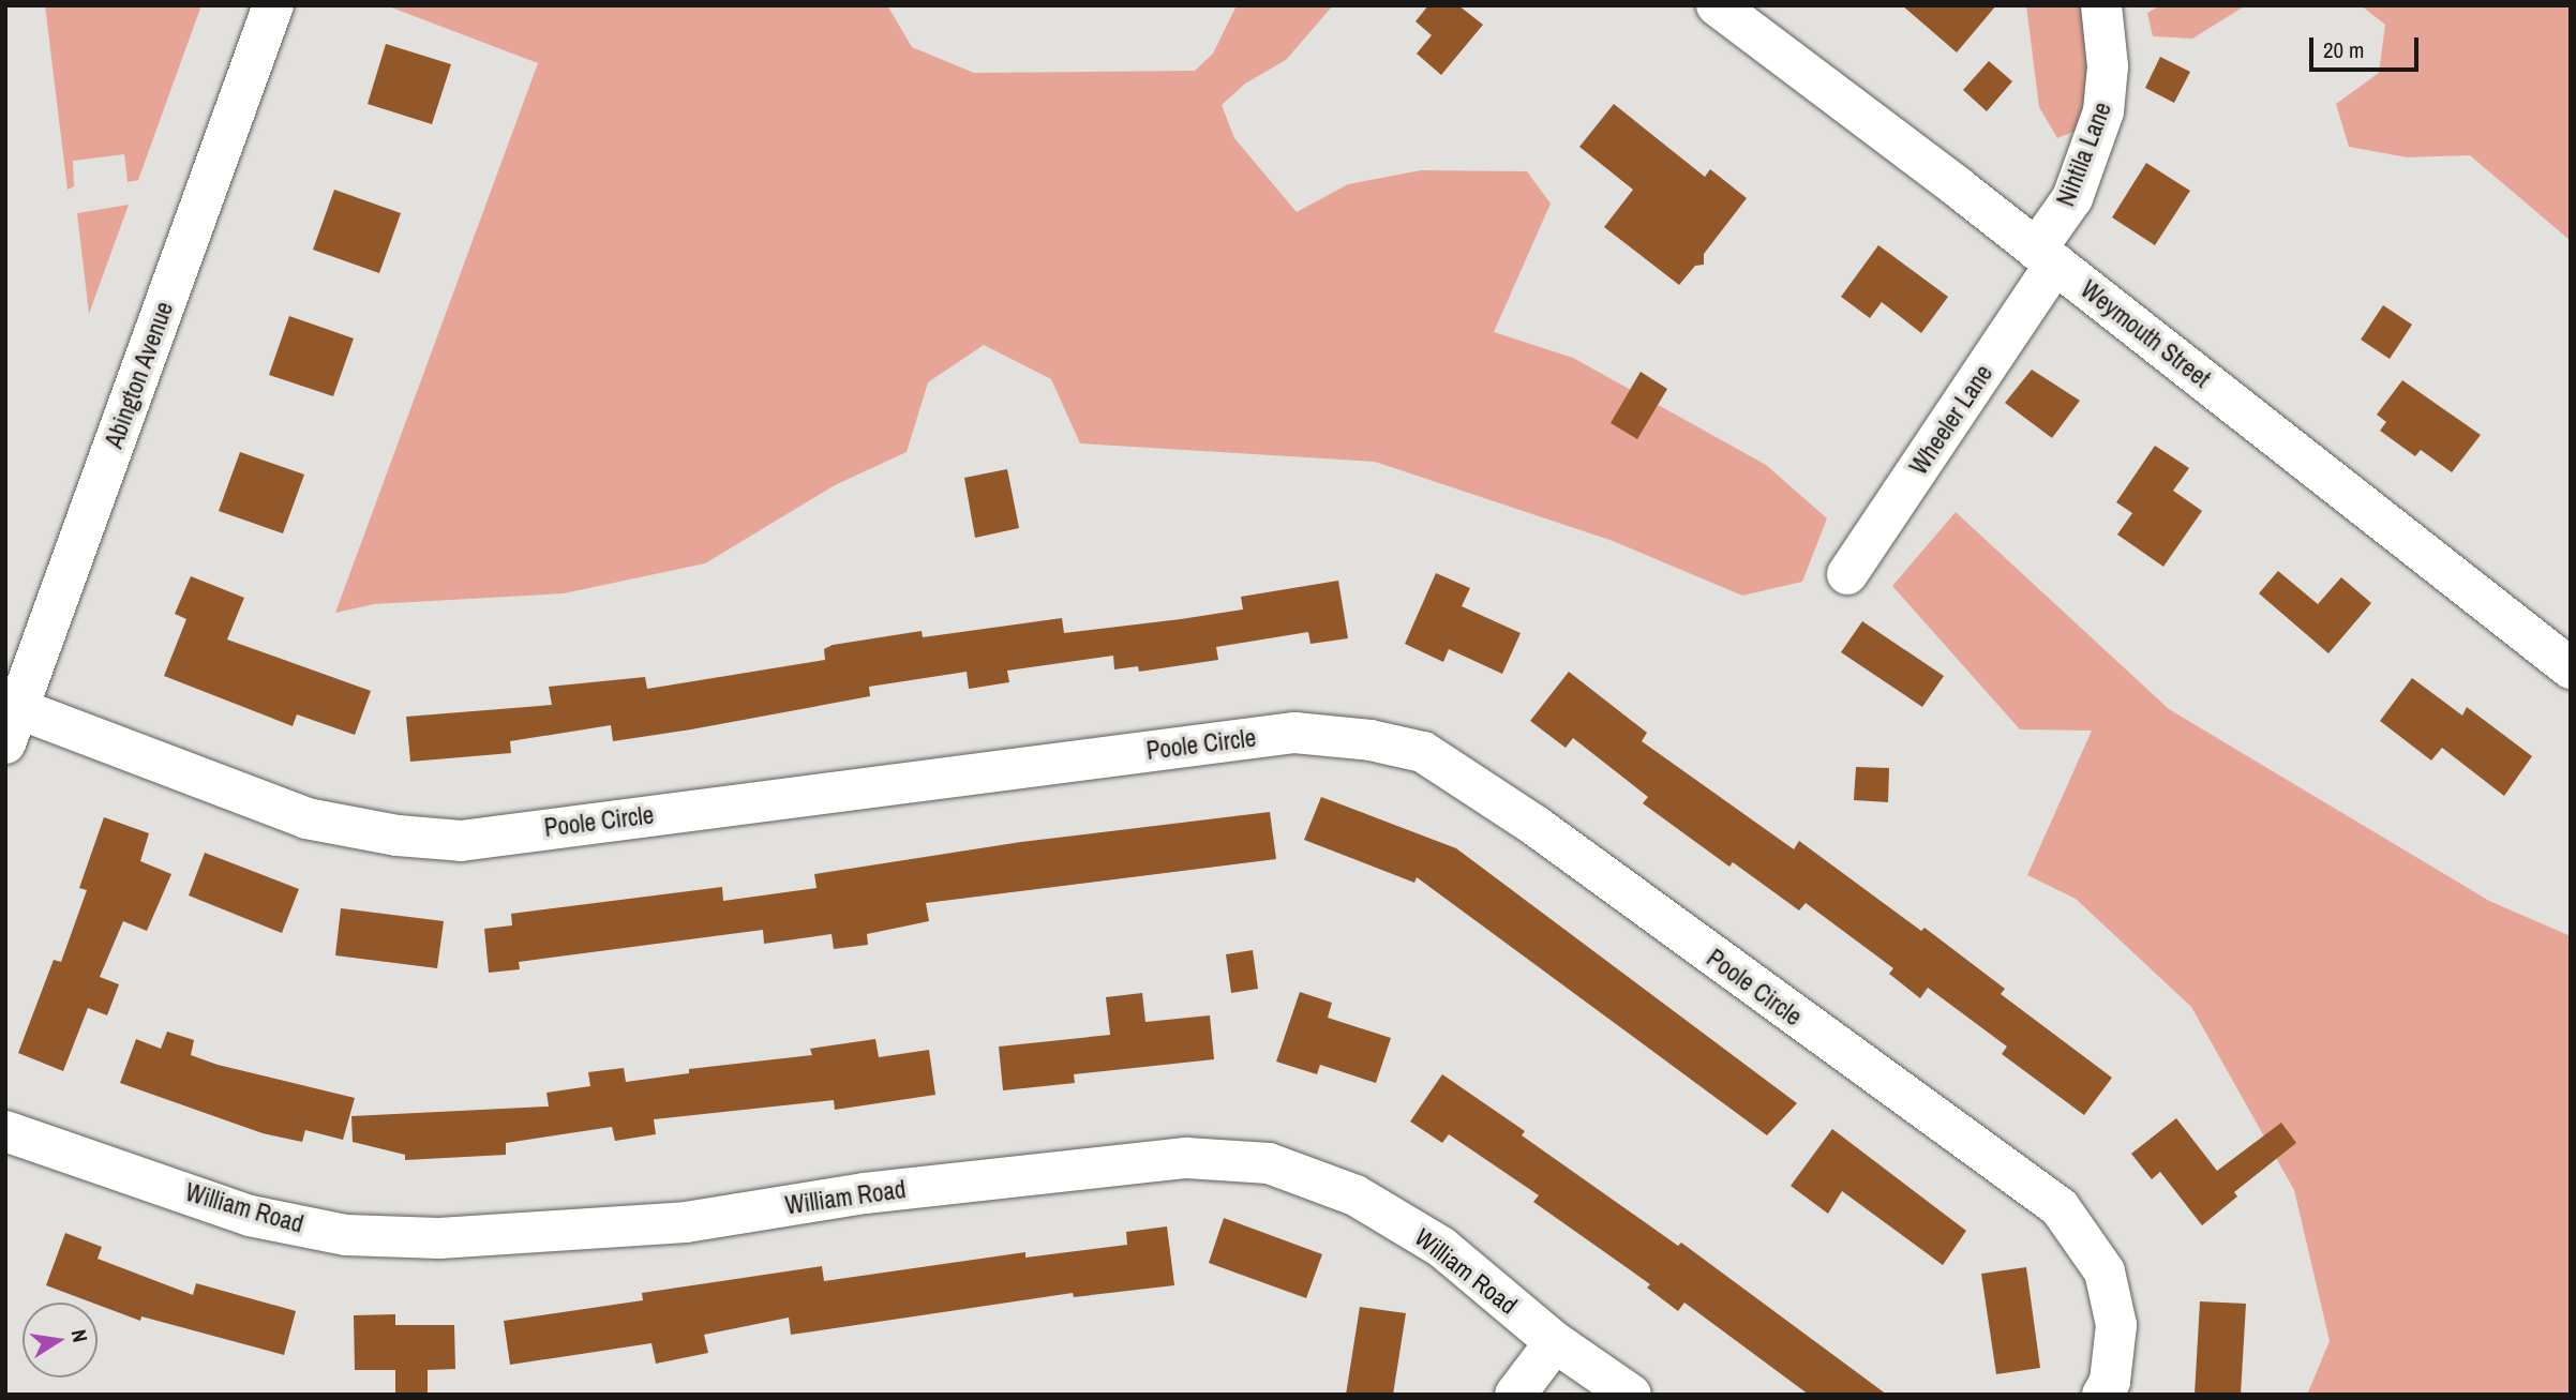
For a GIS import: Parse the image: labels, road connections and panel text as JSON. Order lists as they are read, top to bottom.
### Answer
{
  "streets": {
    "street": [
      "Nihtila Lane",
      "Weymouth Street",
      "Abington Avenue",
      "Wheeler Lane",
      "Poole Circle",
      "William Road"
    ]
  },
  "crossings": [
    ["Nihtila Lane", "Weymouth Street"],
    ["Nihtila Lane", "Wheeler Lane"],
    ["Weymouth Street", "Wheeler Lane"],
    ["Abington Avenue", "Poole Circle"]
  ],
  "scale_bar": "20 m",
  "north": "right"
}
